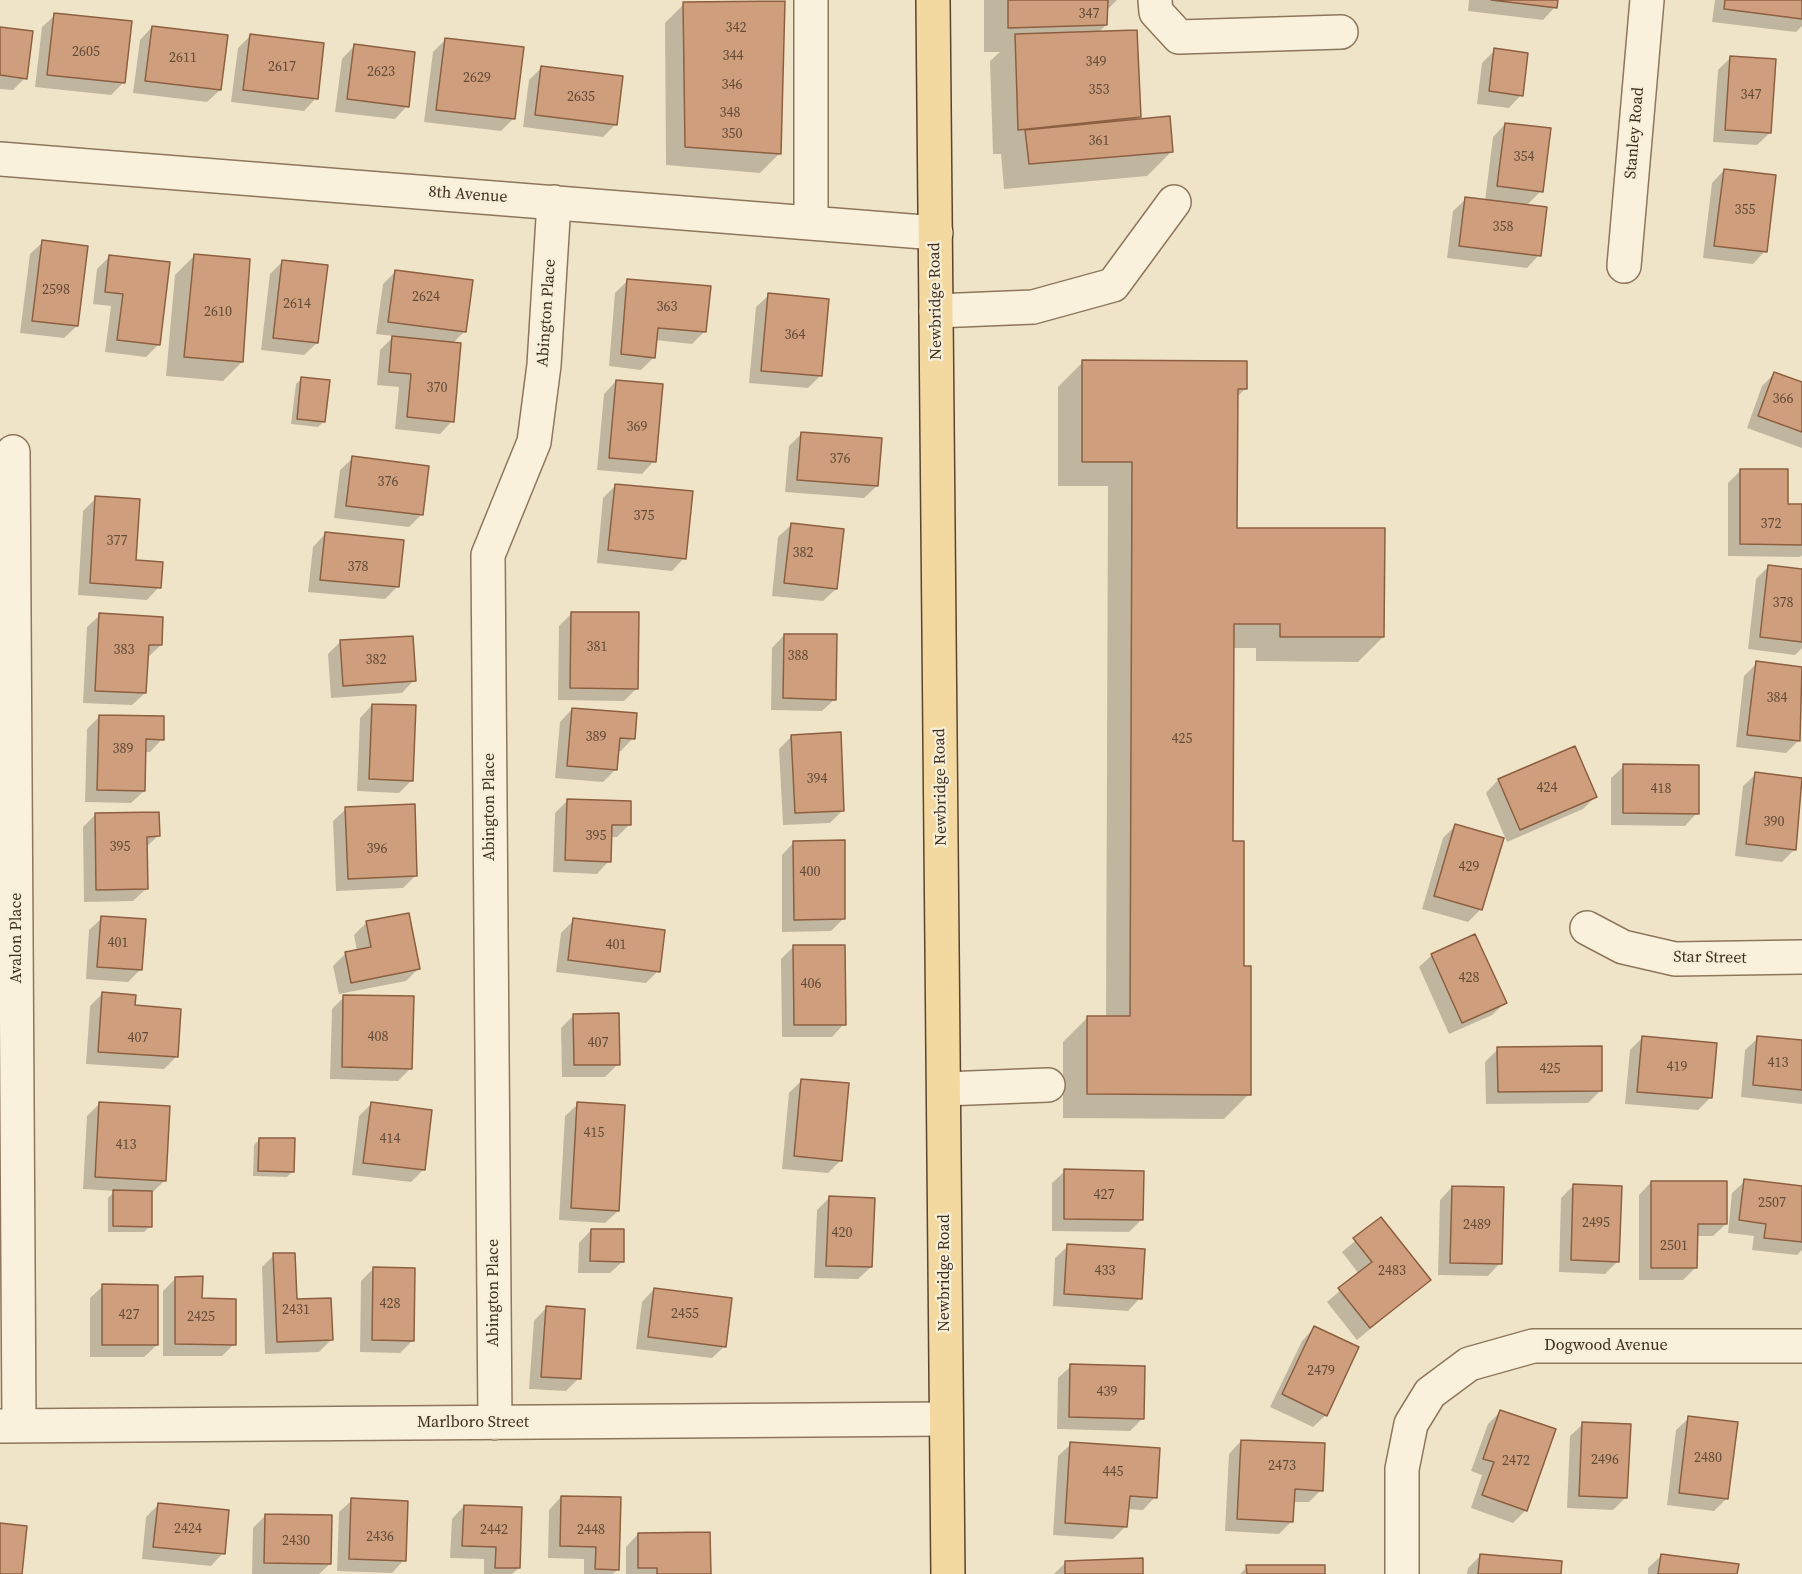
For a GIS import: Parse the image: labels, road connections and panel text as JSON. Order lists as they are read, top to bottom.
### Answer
{
  "streets": {
    "main road": ["Newbridge Road"],
    "street": [
      "Stanley Road",
      "8th Avenue",
      "Abington Place",
      "Avalon Place",
      "Star Street",
      "Dogwood Avenue",
      "Marlboro Street"
    ]
  },
  "crossings": [
    ["8th Avenue", "Newbridge Road"],
    ["8th Avenue", "Abington Place"],
    ["Newbridge Road", "Marlboro Street"],
    ["Abington Place", "Marlboro Street"],
    ["Avalon Place", "Marlboro Street"]
  ],
  "house_numbers": [
    "347",
    "342",
    "2605",
    "344",
    "2611",
    "349",
    "2617",
    "2623",
    "2629",
    "346",
    "353",
    "347",
    "2635",
    "348",
    "350",
    "361",
    "354",
    "355",
    "358",
    "2598",
    "2624",
    "2614",
    "363",
    "2610",
    "364",
    "370",
    "366",
    "369",
    "376",
    "376",
    "375",
    "372",
    "377",
    "382",
    "378",
    "378",
    "381",
    "383",
    "388",
    "382",
    "384",
    "389",
    "425",
    "389",
    "394",
    "424",
    "418",
    "390",
    "395",
    "395",
    "396",
    "429",
    "400",
    "401",
    "401",
    "428",
    "406",
    "408",
    "407",
    "407",
    "413",
    "419",
    "425",
    "415",
    "414",
    "413",
    "427",
    "2507",
    "2495",
    "2489",
    "420",
    "2501",
    "433",
    "2483",
    "428",
    "2431",
    "2455",
    "427",
    "2425",
    "2479",
    "439",
    "2480",
    "2496",
    "2472",
    "2473",
    "445",
    "2424",
    "2442",
    "2448",
    "2436",
    "2430"
  ]
}
